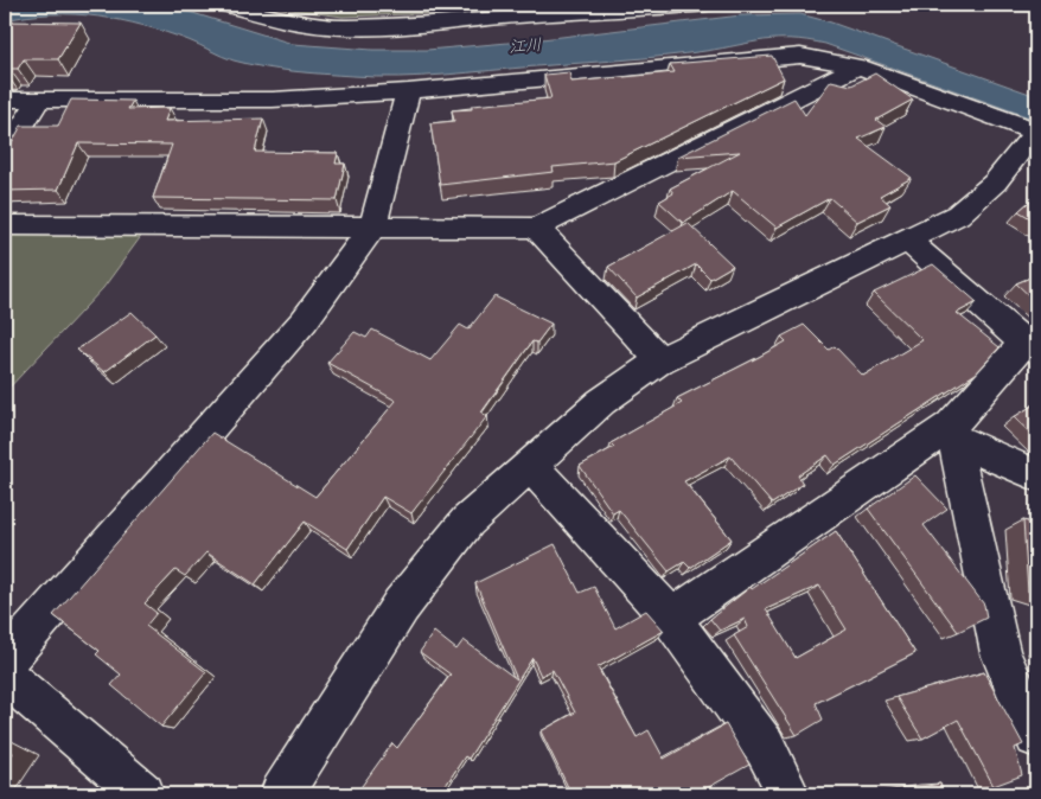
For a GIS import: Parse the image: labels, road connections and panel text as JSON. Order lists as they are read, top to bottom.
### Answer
{
  "water": ["江川"]
}
